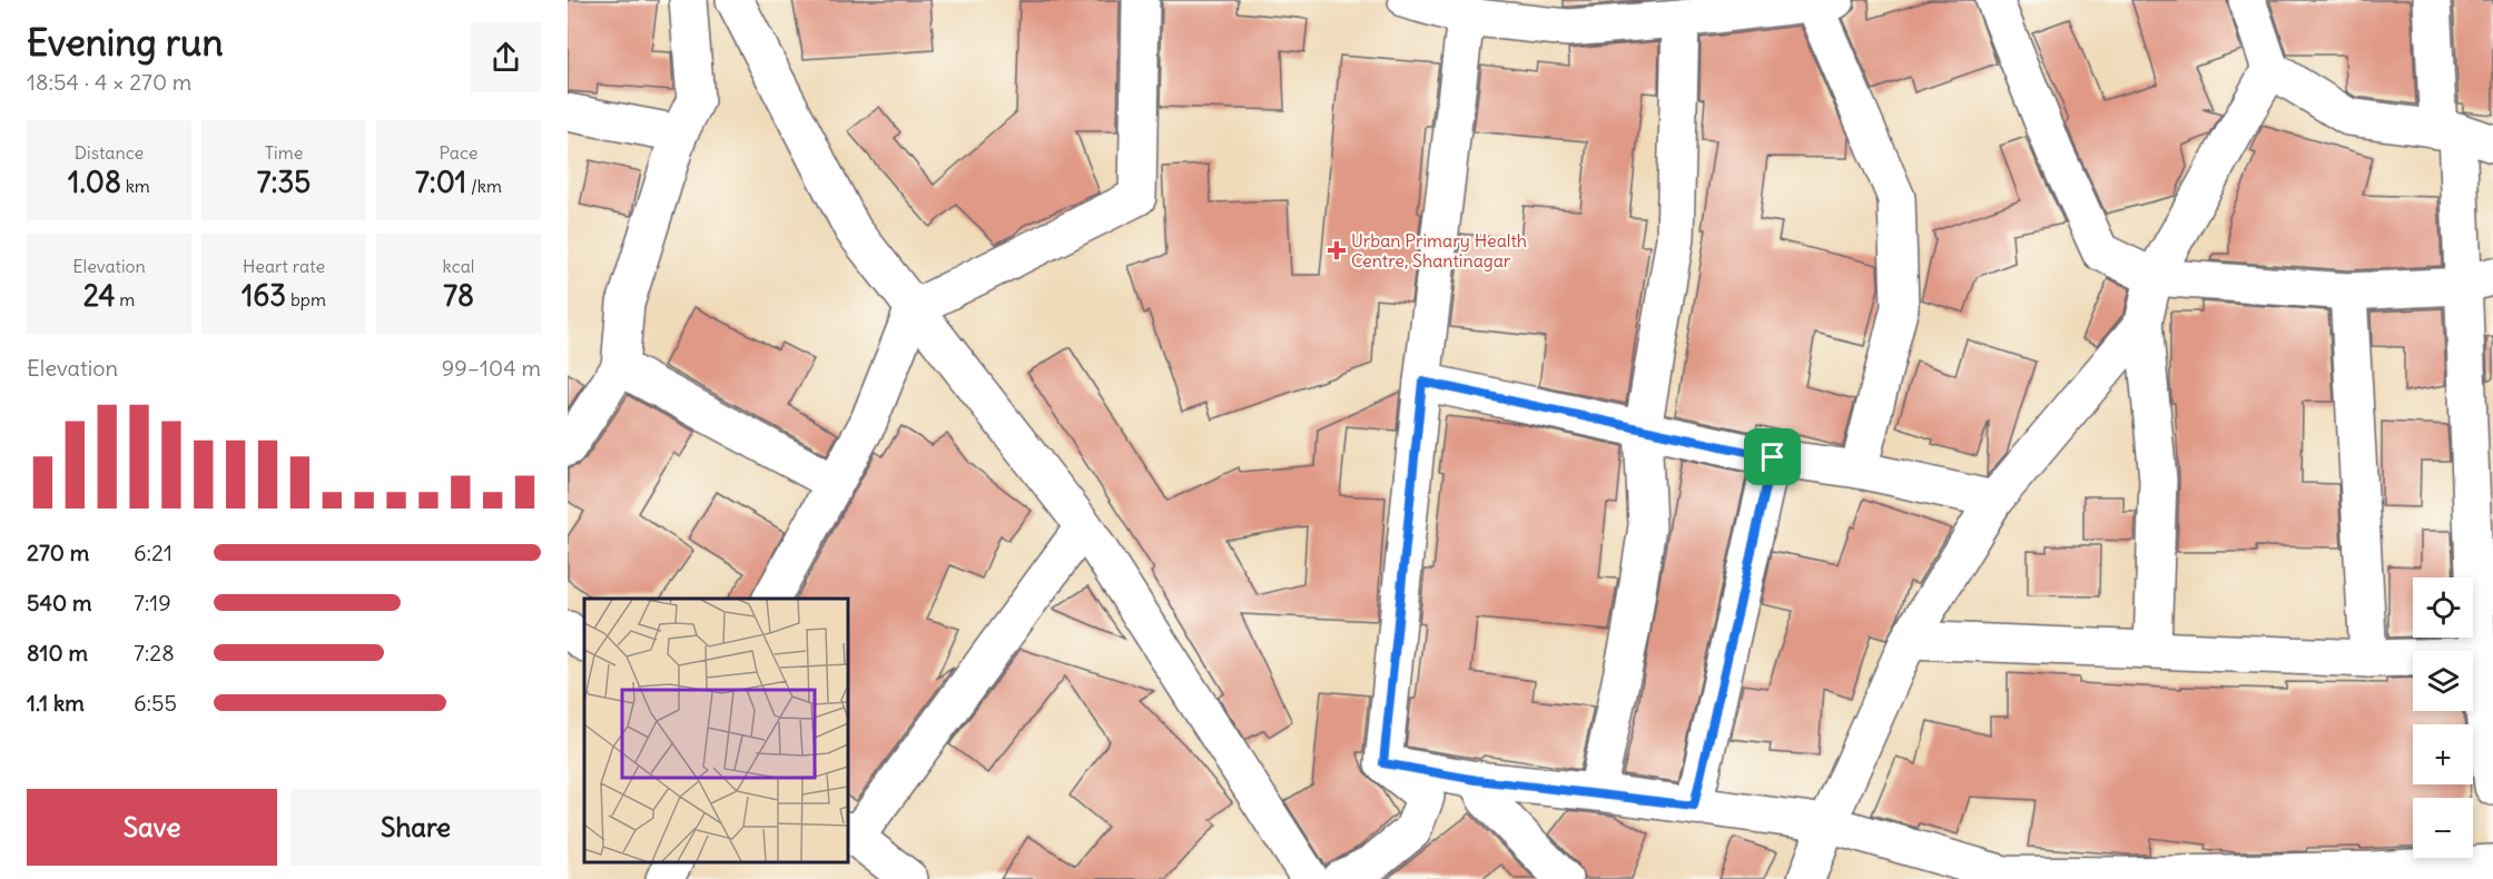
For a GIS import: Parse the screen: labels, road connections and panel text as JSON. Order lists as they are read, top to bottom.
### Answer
{
  "places": {
    "health": ["Urban Primary Health Centre, Shantinagar"]
  },
  "page": {
    "heading": ["Evening run", "18:54 · 4 × 270 m"],
    "stats": [
      ["Distance", "1.08 km"],
      ["Time", "7:35"],
      ["Pace", "7:01 /km"],
      ["Elevation", "24 m"],
      ["Heart rate", "163 bpm"],
      ["kcal", "78"]
    ],
    "chart": ["Elevation", "99–104 m"],
    "list": [
      {
        "name": "270 m",
        "note": "6:21"
      },
      {
        "name": "540 m",
        "note": "7:19"
      },
      {
        "name": "810 m",
        "note": "7:28"
      },
      {
        "name": "1.1 km",
        "note": "6:55"
      }
    ],
    "map_buttons": ["+", "−"],
    "buttons": ["Save", "Share"]
  }
}
